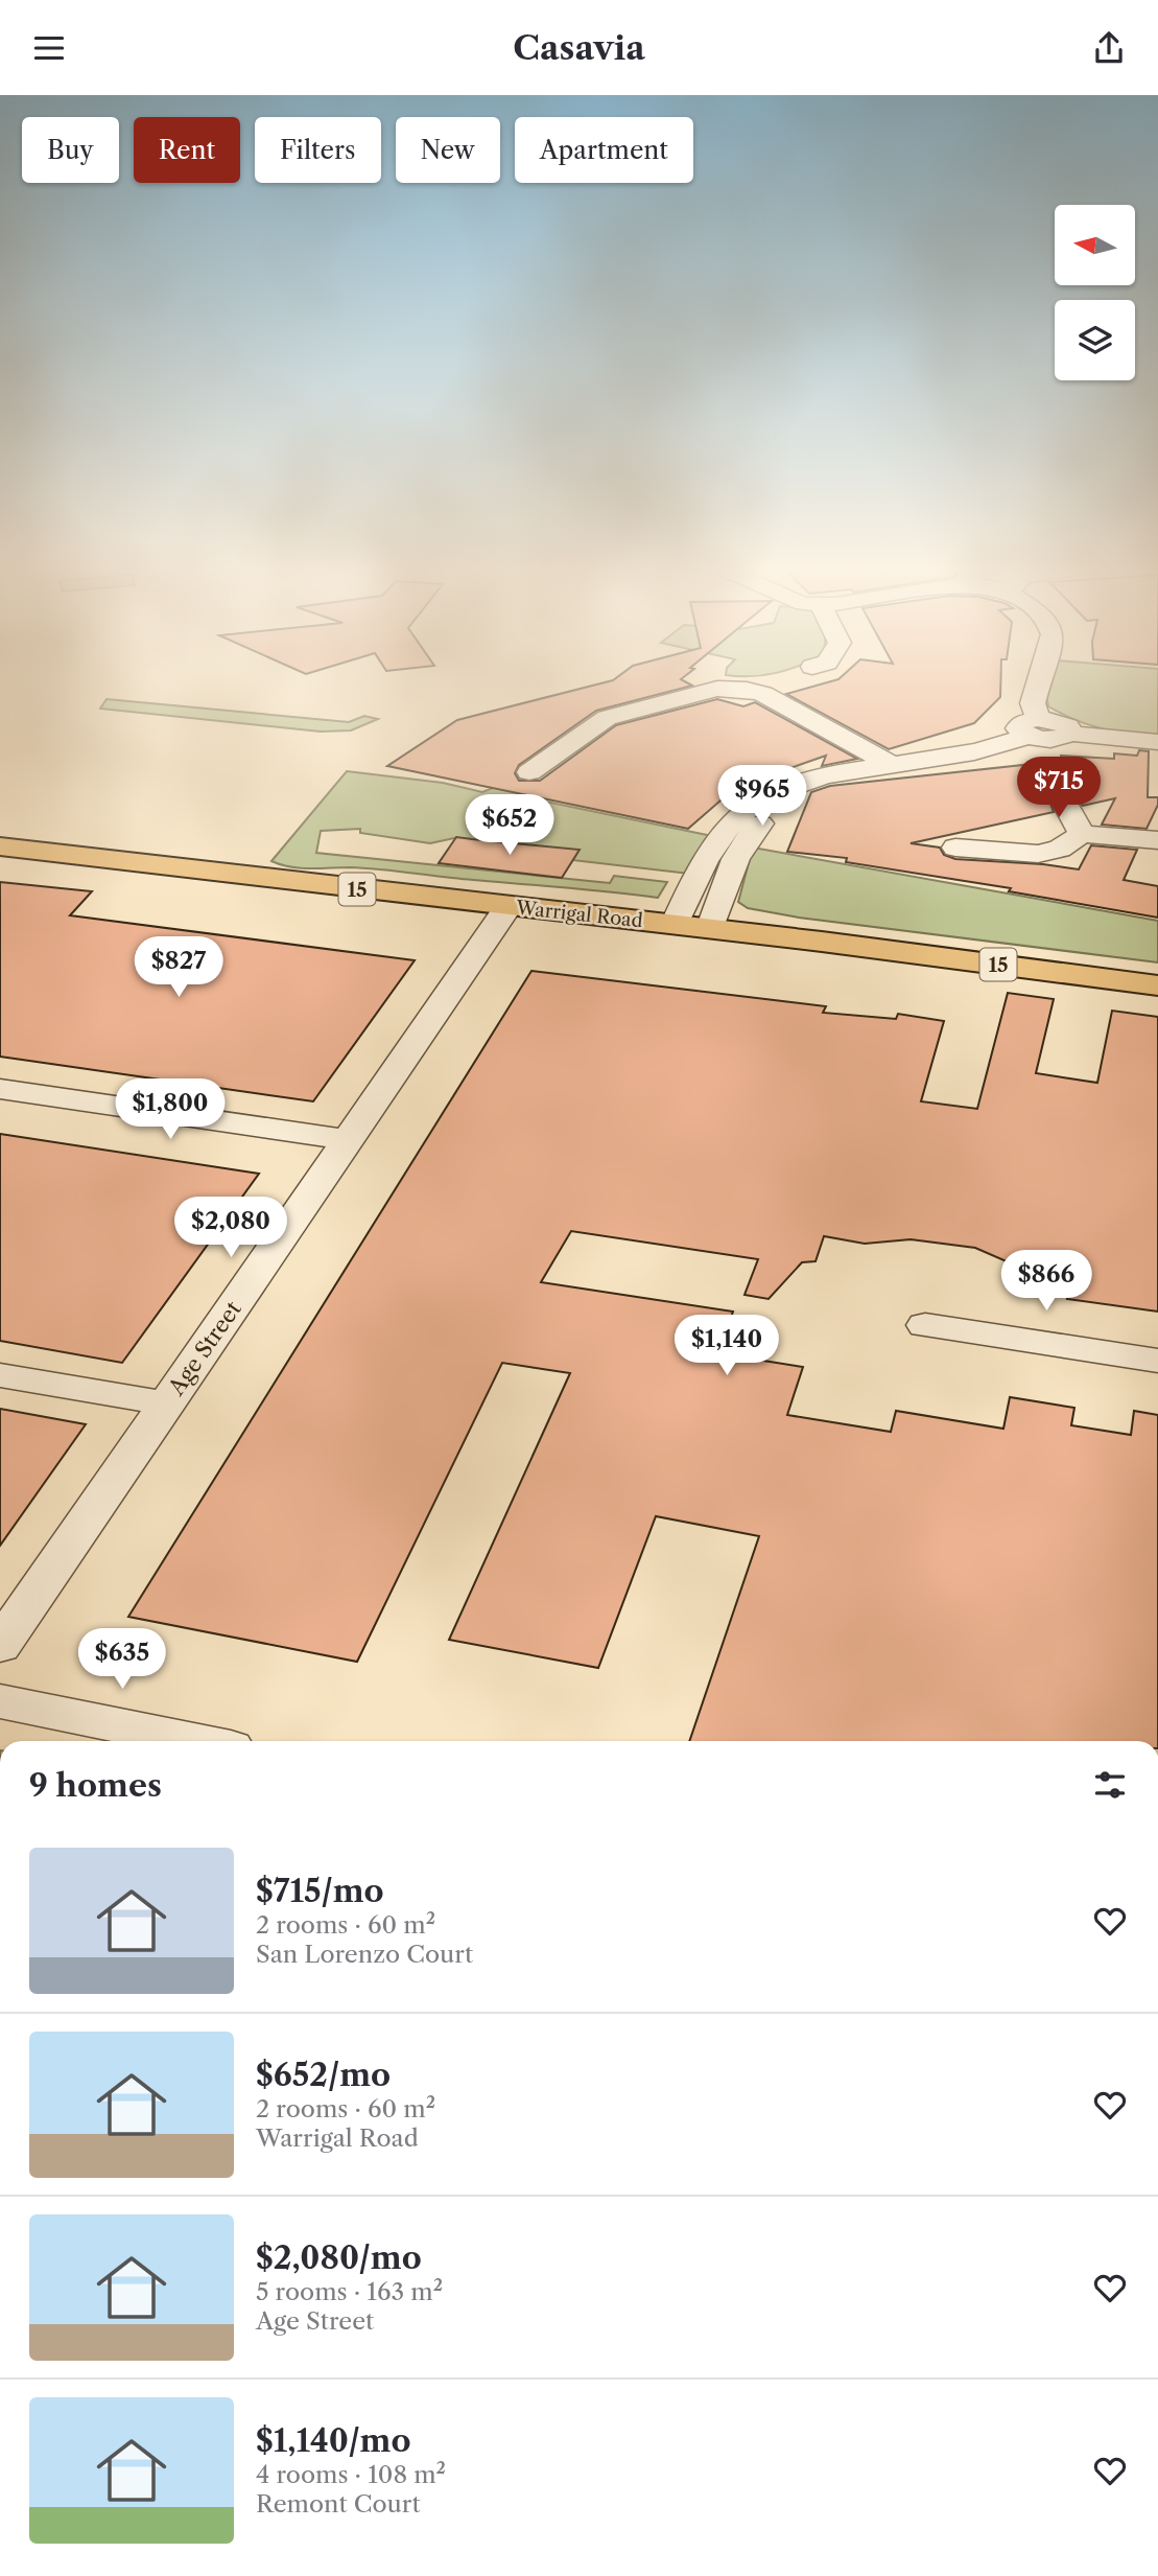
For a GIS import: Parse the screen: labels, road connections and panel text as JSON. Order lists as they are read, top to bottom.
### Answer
{
  "streets": {
    "highway": ["15", "Warrigal Road"],
    "street": ["Age Street"]
  },
  "crossings": [
    ["Warrigal Road", "Age Street"]
  ],
  "north": "left",
  "page": {
    "header": "Casavia",
    "chip": [
      "Buy",
      "Rent",
      "Filters",
      "New",
      "Apartment"
    ],
    "price": [
      "$715",
      "$965",
      "$652",
      "$827",
      "$1,800",
      "$2,080",
      "$866",
      "$1,140",
      "$635"
    ],
    "heading": "9 homes",
    "list": [
      {
        "name": "$715/mo",
        "note": "2 rooms · 60 m² · San Lorenzo Court"
      },
      {
        "name": "$652/mo",
        "note": "2 rooms · 60 m² · Warrigal Road"
      },
      {
        "name": "$2,080/mo",
        "note": "5 rooms · 163 m² · Age Street"
      },
      {
        "name": "$1,140/mo",
        "note": "4 rooms · 108 m² · Remont Court"
      }
    ]
  }
}
